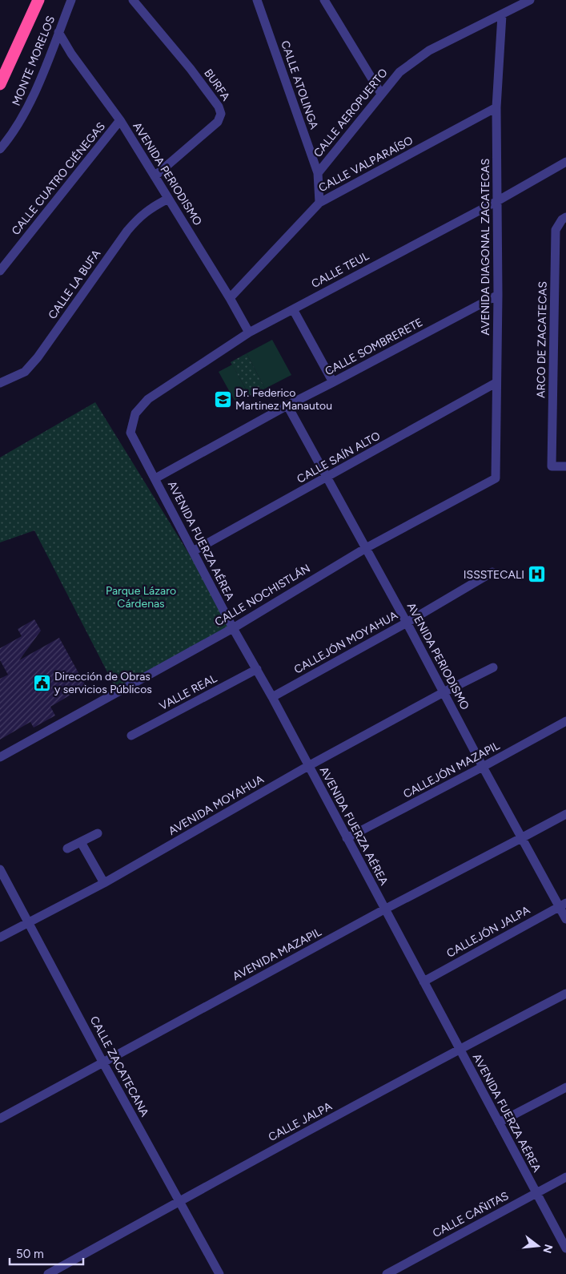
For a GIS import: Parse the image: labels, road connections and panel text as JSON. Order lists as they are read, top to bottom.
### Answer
{
  "streets": {
    "street": [
      "MONTE MORELOS",
      "BURFA",
      "CALLE ATOLINGA",
      "CALLE AEROPUERTO",
      "CALLE VALPARAÍSO",
      "AVENIDA PERIODISMO",
      "CALLE CUATRO CIÉNEGAS",
      "AVENIDA DIAGONAL ZACATECAS",
      "CALLE TEUL",
      "CALLE LA BUFA",
      "ARCO DE ZACATECAS",
      "CALLE SOMBRERETE",
      "CALLE SAÍN ALTO",
      "AVENIDA FUERZA AÉREA",
      "CALLE NOCHISTLÁN",
      "CALLEJÓN MOYAHUA",
      "VALLE REAL",
      "CALLEJÓN MAZAPIL",
      "AVENIDA MOYAHUA",
      "CALLEJÓN JALPA",
      "AVENIDA MAZAPIL",
      "CALLE ZACATECANA",
      "CALLE JALPA",
      "CALLE CAÑITAS"
    ]
  },
  "crossings": [
    ["MONTE MORELOS", "AVENIDA PERIODISMO"],
    ["BURFA", "AVENIDA PERIODISMO"],
    ["CALLE ATOLINGA", "CALLE AEROPUERTO"],
    ["CALLE ATOLINGA", "CALLE VALPARAÍSO"],
    ["CALLE AEROPUERTO", "AVENIDA DIAGONAL ZACATECAS"],
    ["CALLE VALPARAÍSO", "AVENIDA PERIODISMO"],
    ["CALLE VALPARAÍSO", "AVENIDA DIAGONAL ZACATECAS"],
    ["AVENIDA PERIODISMO", "CALLE CUATRO CIÉNEGAS"],
    ["AVENIDA PERIODISMO", "CALLE TEUL"],
    ["AVENIDA PERIODISMO", "CALLE LA BUFA"],
    ["AVENIDA PERIODISMO", "CALLE SOMBRERETE"],
    ["AVENIDA PERIODISMO", "CALLE SAÍN ALTO"],
    ["AVENIDA PERIODISMO", "CALLE NOCHISTLÁN"],
    ["AVENIDA PERIODISMO", "CALLEJÓN MOYAHUA"],
    ["AVENIDA PERIODISMO", "CALLEJÓN MAZAPIL"],
    ["AVENIDA PERIODISMO", "AVENIDA MOYAHUA"],
    ["AVENIDA PERIODISMO", "CALLEJÓN JALPA"],
    ["AVENIDA PERIODISMO", "AVENIDA MAZAPIL"],
    ["AVENIDA DIAGONAL ZACATECAS", "CALLE TEUL"],
    ["AVENIDA DIAGONAL ZACATECAS", "CALLE SOMBRERETE"],
    ["AVENIDA DIAGONAL ZACATECAS", "CALLE SAÍN ALTO"],
    ["AVENIDA DIAGONAL ZACATECAS", "CALLE NOCHISTLÁN"],
    ["CALLE TEUL", "AVENIDA FUERZA AÉREA"],
    ["CALLE SOMBRERETE", "AVENIDA FUERZA AÉREA"],
    ["CALLE SAÍN ALTO", "AVENIDA FUERZA AÉREA"],
    ["AVENIDA FUERZA AÉREA", "CALLE NOCHISTLÁN"],
    ["AVENIDA FUERZA AÉREA", "CALLEJÓN MOYAHUA"],
    ["AVENIDA FUERZA AÉREA", "VALLE REAL"],
    ["AVENIDA FUERZA AÉREA", "CALLEJÓN MAZAPIL"],
    ["AVENIDA FUERZA AÉREA", "AVENIDA MOYAHUA"],
    ["AVENIDA FUERZA AÉREA", "CALLEJÓN JALPA"],
    ["AVENIDA FUERZA AÉREA", "AVENIDA MAZAPIL"],
    ["AVENIDA FUERZA AÉREA", "CALLE JALPA"],
    ["AVENIDA FUERZA AÉREA", "CALLE CAÑITAS"],
    ["AVENIDA MOYAHUA", "CALLE ZACATECANA"],
    ["AVENIDA MAZAPIL", "CALLE ZACATECANA"],
    ["CALLE ZACATECANA", "CALLE JALPA"]
  ],
  "parks": ["Parque Lázaro Cárdenas"],
  "places": {
    "school or university": ["Dr. Federico Martinez Manautou"],
    "hospital": ["ISSSTECALI"],
    "public building": ["Dirección de Obras y servicios Públicos"]
  },
  "scale_bar": "50 m",
  "north": "right"
}
